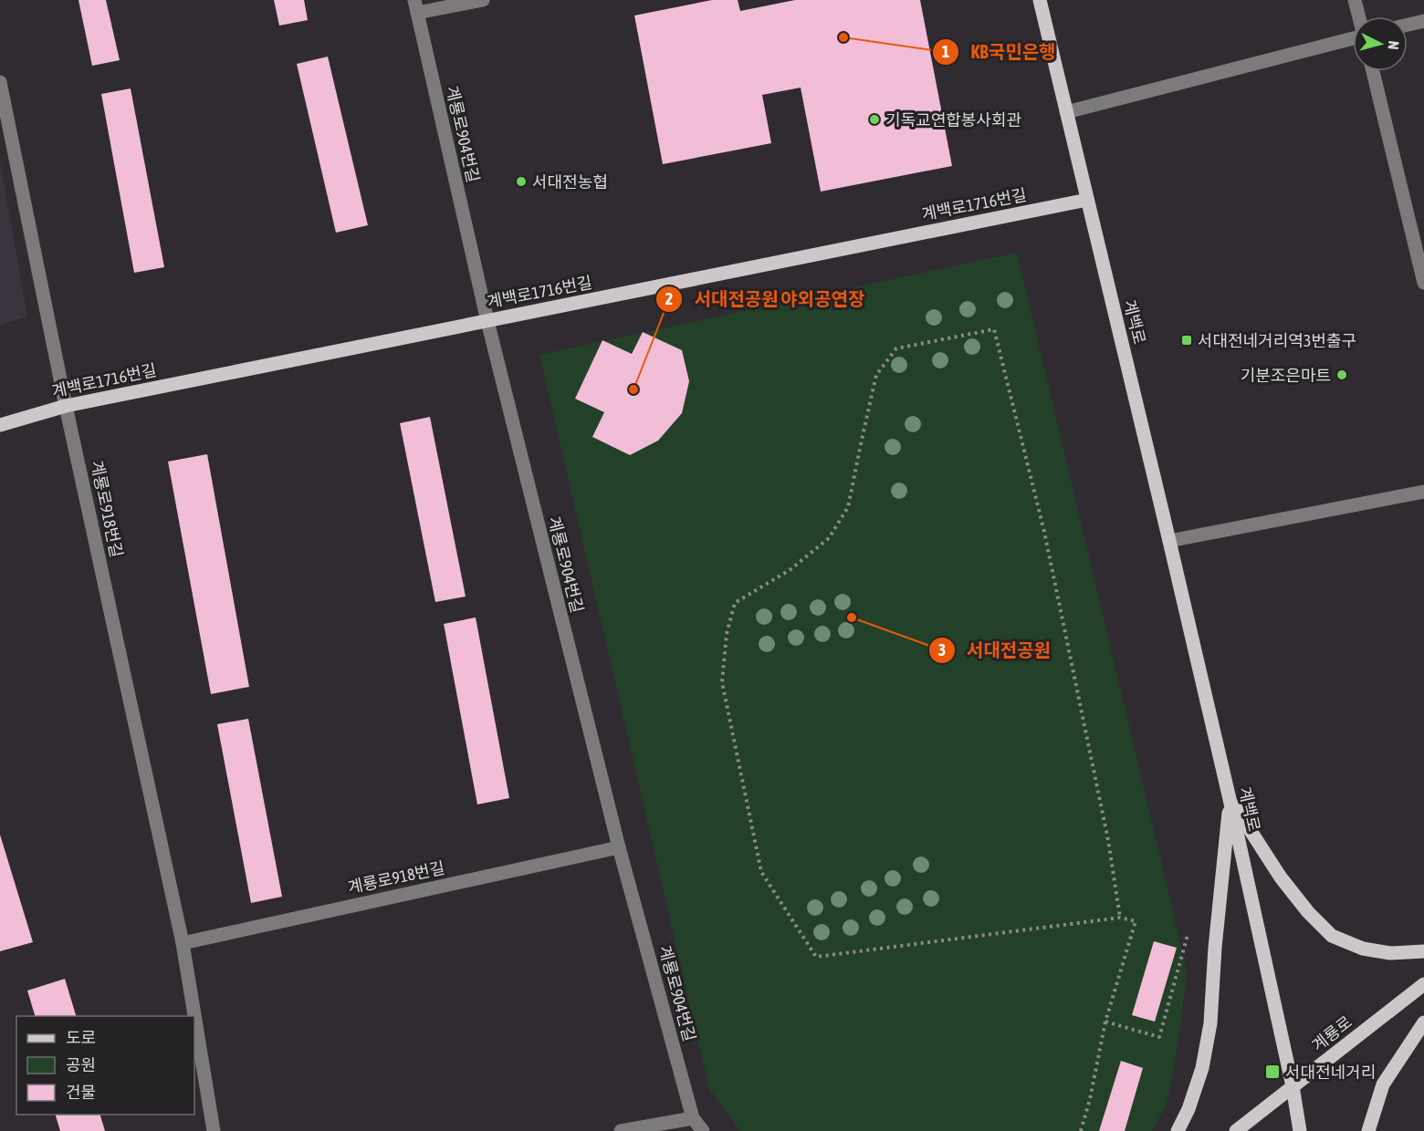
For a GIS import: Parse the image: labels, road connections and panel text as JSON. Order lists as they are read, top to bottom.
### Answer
{
  "streets": {
    "main road": ["계백로1716번길", "계백로", "계룡로"],
    "street": ["계룡로904번길", "계룡로918번길"]
  },
  "crossings": [
    ["계룡로904번길", "계백로1716번길"],
    ["계룡로904번길", "계룡로918번길"],
    ["계백로1716번길", "계백로"],
    ["계백로1716번길", "계룡로918번길"],
    ["계백로", "계룡로"]
  ],
  "places": {
    "other": [
      "KB국민은행",
      "기독교연합봉사회관",
      "서대전농협",
      "기분조은마트",
      "서대전공원 야외공연장",
      "서대전공원"
    ],
    "transit": ["서대전네거리역3번출구", "서대전네거리"]
  },
  "legend": ["도로", "공원", "건물"],
  "north": "right"
}
